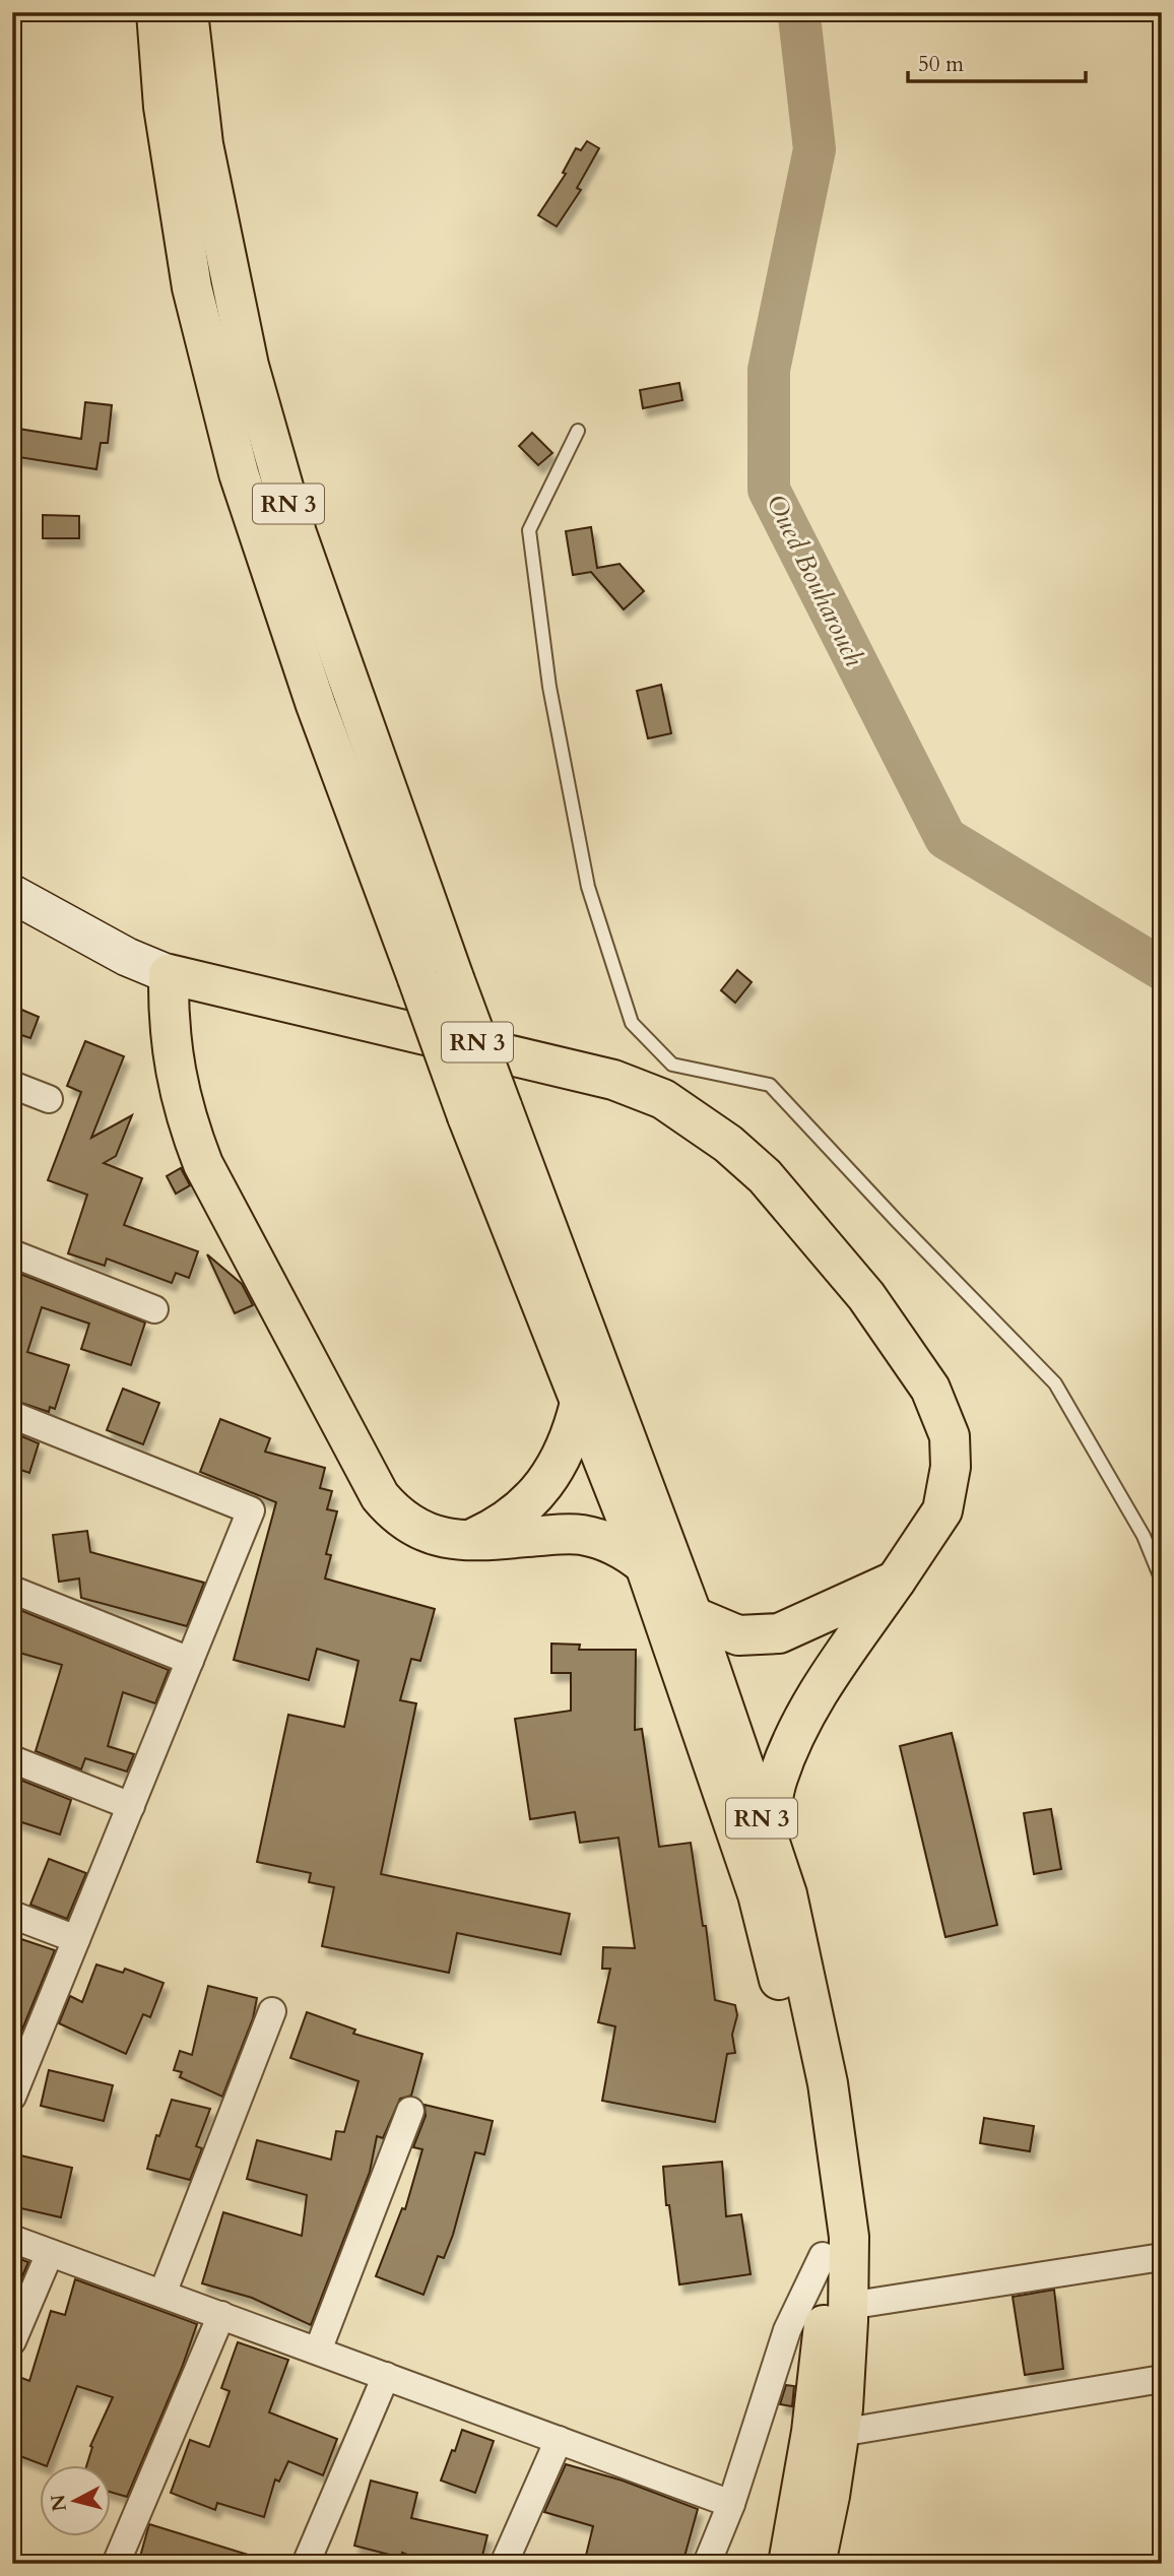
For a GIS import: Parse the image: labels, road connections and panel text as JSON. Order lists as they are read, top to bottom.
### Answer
{
  "streets": {
    "highway": ["RN 3"]
  },
  "water": ["Oued Bouharouch"],
  "scale_bar": "50 m",
  "north": "left"
}
